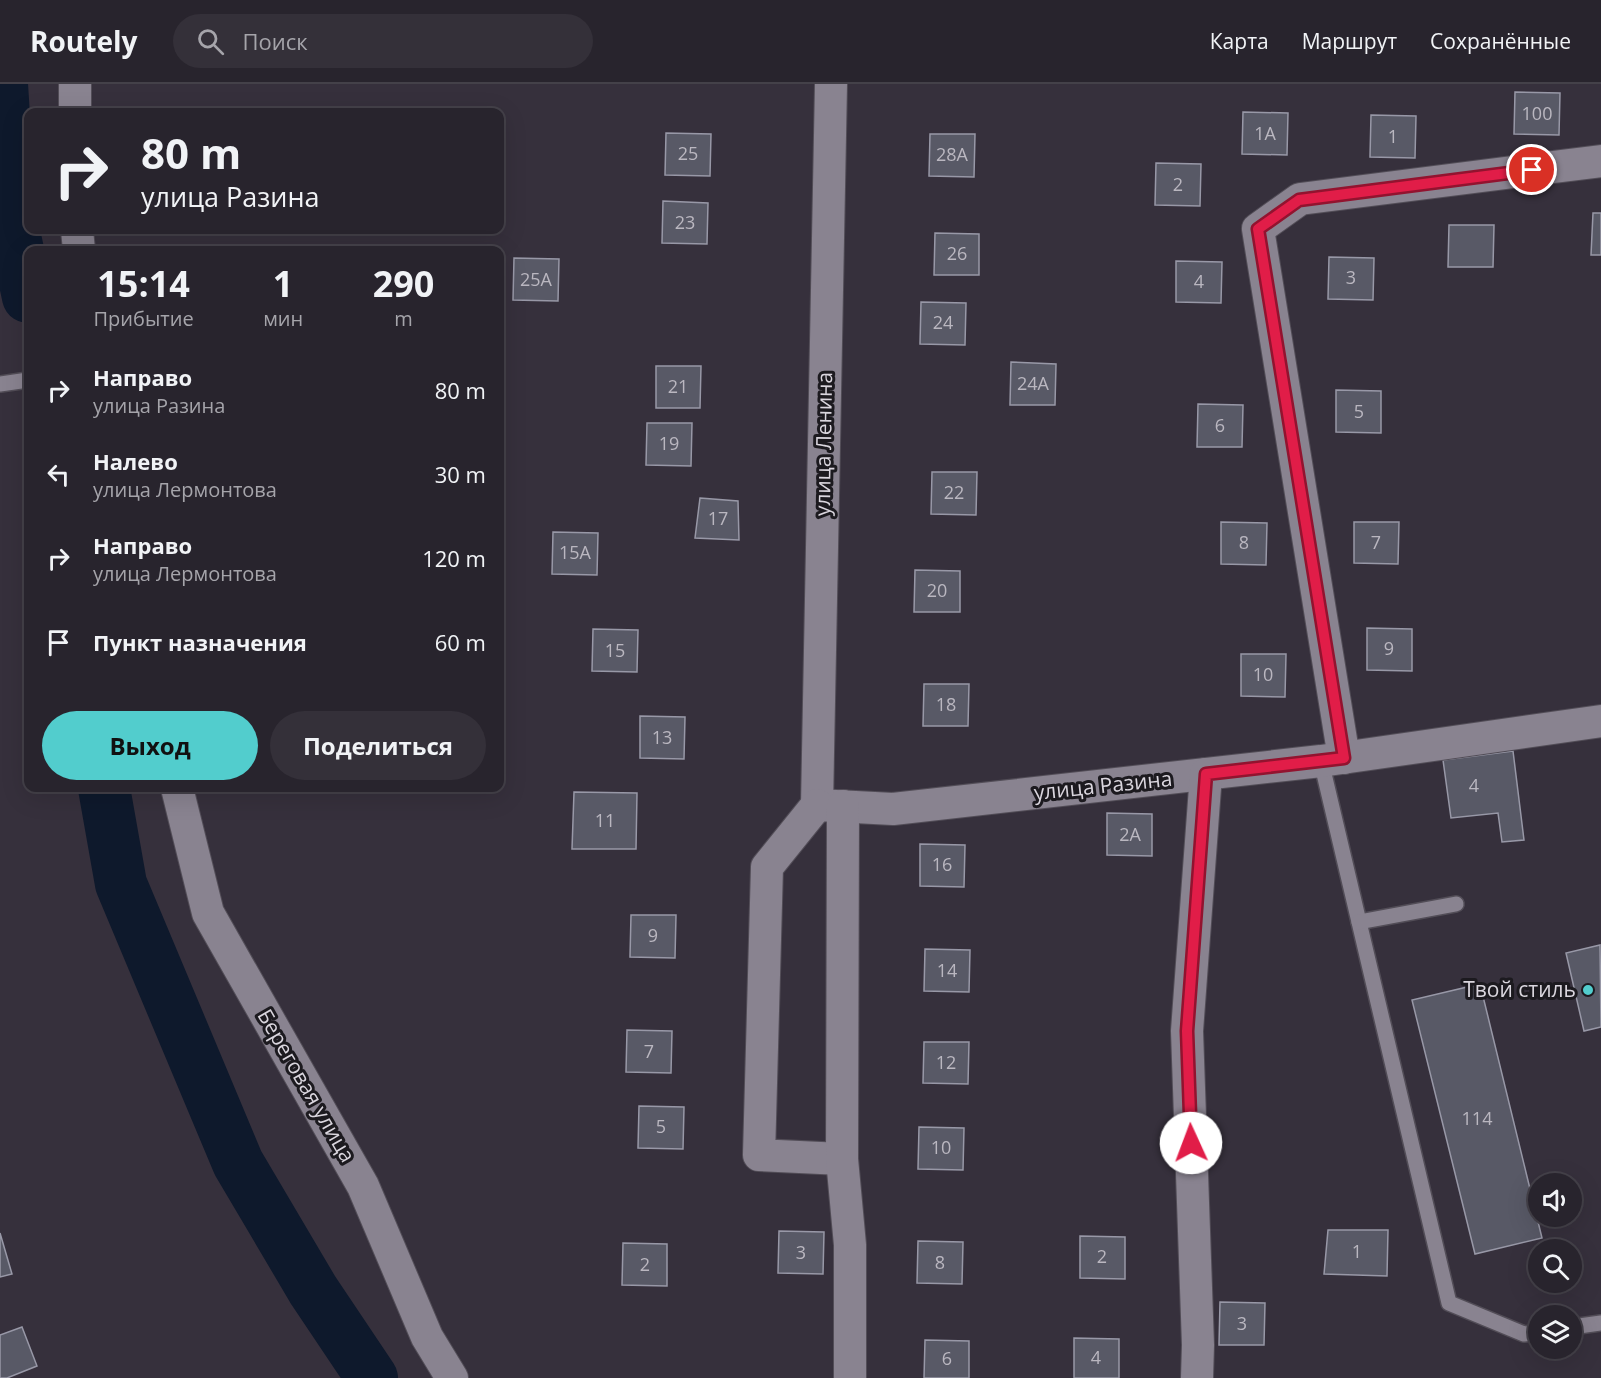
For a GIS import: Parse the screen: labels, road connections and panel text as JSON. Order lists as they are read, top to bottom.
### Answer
{
  "streets": {
    "street": ["улица Ленина", "улица Разина", "Береговая улица"]
  },
  "crossings": [
    ["улица Ленина", "улица Разина"]
  ],
  "places": ["Твой стиль"],
  "house_numbers": [
    "100",
    "1А",
    "1",
    "25",
    "28А",
    "2",
    "23",
    "26",
    "3",
    "25А",
    "4",
    "24",
    "24А",
    "21",
    "5",
    "6",
    "19",
    "22",
    "17",
    "8",
    "7",
    "15А",
    "20",
    "9",
    "15",
    "10",
    "18",
    "13",
    "4",
    "11",
    "2А",
    "16",
    "9",
    "14",
    "7",
    "12",
    "114",
    "5",
    "10",
    "1",
    "3",
    "2",
    "8",
    "2",
    "3",
    "4",
    "6"
  ],
  "page": {
    "header": "Routely",
    "search": "Поиск",
    "nav": ["Карта", "Маршрут", "Сохранённые"],
    "turn": ["80 m", "улица Разина"],
    "eta": [
      "15:14",
      "Прибытие",
      "1",
      "мин",
      "290",
      "m"
    ],
    "list": [
      {
        "name": "Направо",
        "note": "улица Разина",
        "value": "80 m"
      },
      {
        "name": "Налево",
        "note": "улица Лермонтова",
        "value": "30 m"
      },
      {
        "name": "Направо",
        "note": "улица Лермонтова",
        "value": "120 m"
      },
      {
        "name": "Пункт назначения",
        "value": "60 m"
      }
    ],
    "buttons": ["Выход", "Поделиться"]
  }
}
